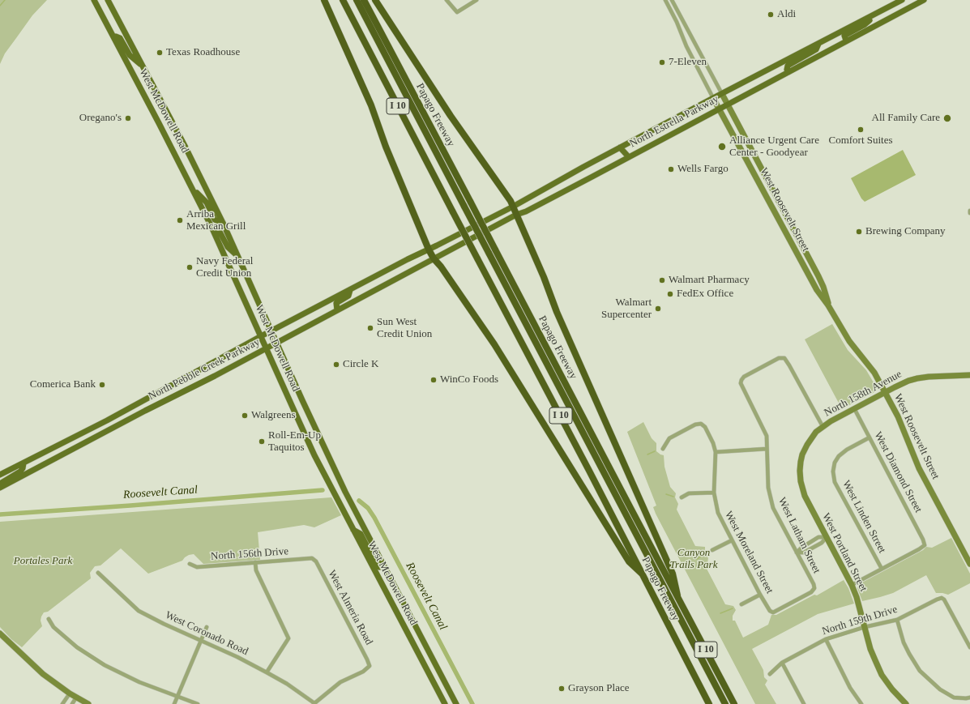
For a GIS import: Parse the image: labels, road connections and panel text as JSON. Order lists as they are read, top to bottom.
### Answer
{
  "streets": {
    "highway": ["I 10", "Papago Freeway"],
    "main road": ["West McDowell Road", "North Estrella Parkway", "North Pebble Creek Parkway"],
    "street": [
      "West Roosevelt Street",
      "North 158th Avenue",
      "West Diamond Street",
      "West Linden Street",
      "West Latham Street",
      "West Moreland Street",
      "West Portland Street",
      "North 156th Drive",
      "West Almeria Road",
      "North 159th Drive",
      "West Coronado Road"
    ]
  },
  "crossings": [
    ["West McDowell Road", "North Pebble Creek Parkway"],
    ["North Estrella Parkway", "West Roosevelt Street"],
    ["North Estrella Parkway", "North Pebble Creek Parkway"],
    ["West Roosevelt Street", "North 158th Avenue"],
    ["North 158th Avenue", "West Diamond Street"],
    ["North 158th Avenue", "West Latham Street"],
    ["North 158th Avenue", "West Portland Street"],
    ["West Diamond Street", "West Linden Street"],
    ["West Latham Street", "West Moreland Street"],
    ["West Latham Street", "West Portland Street"],
    ["West Portland Street", "North 159th Drive"],
    ["North 156th Drive", "West Almeria Road"],
    ["West Almeria Road", "West Coronado Road"]
  ],
  "water": ["Roosevelt Canal"],
  "parks": ["Canyon Trails Park", "Portales Park"],
  "places": [
    "Aldi",
    "Texas Roadhouse",
    "7-Eleven",
    "Oregano's",
    "All Family Care",
    "Comfort Suites",
    "Alliance Urgent Care Center - Goodyear",
    "Wells Fargo",
    "Arriba Mexican Grill",
    "Brewing Company",
    "Navy Federal Credit Union",
    "Walmart Pharmacy",
    "FedEx Office",
    "Walmart Supercenter",
    "Sun West Credit Union",
    "Circle K",
    "WinCo Foods",
    "Comerica Bank",
    "Walgreens",
    "Roll-Em-Up Taquitos",
    "Grayson Place"
  ]
}
